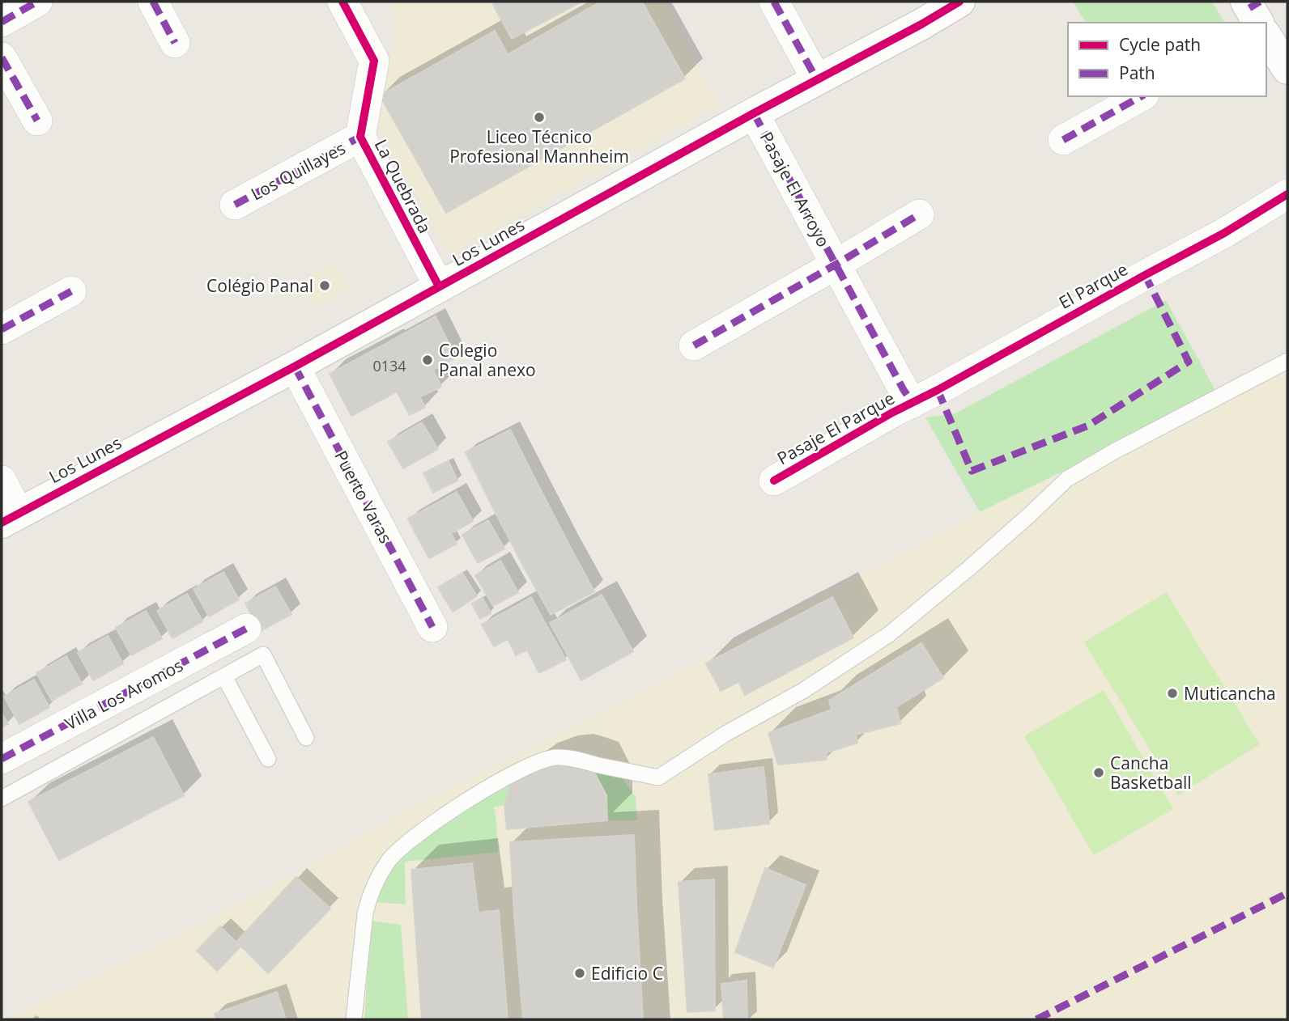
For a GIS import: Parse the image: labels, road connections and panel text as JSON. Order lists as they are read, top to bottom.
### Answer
{
  "streets": {
    "street": [
      "Los Quillayes",
      "La Quebrada",
      "Pasaje El Arroyo",
      "Los Lunes",
      "El Parque",
      "Pasaje El Parque",
      "Puerto Varas",
      "Villa Los Aromos"
    ]
  },
  "crossings": [
    ["Los Quillayes", "La Quebrada"],
    ["La Quebrada", "Los Lunes"],
    ["Pasaje El Arroyo", "Los Lunes"],
    ["Pasaje El Arroyo", "El Parque"],
    ["Pasaje El Arroyo", "Pasaje El Parque"],
    ["Los Lunes", "Puerto Varas"],
    ["El Parque", "Pasaje El Parque"]
  ],
  "places": [
    "Liceo Técnico Profesional Mannheim",
    "Colégio Panal",
    "Colegio Panal anexo",
    "Muticancha",
    "Cancha Basketball",
    "Edificio C"
  ],
  "house_numbers": ["0134"],
  "legend": ["Cycle path", "Path"]
}
